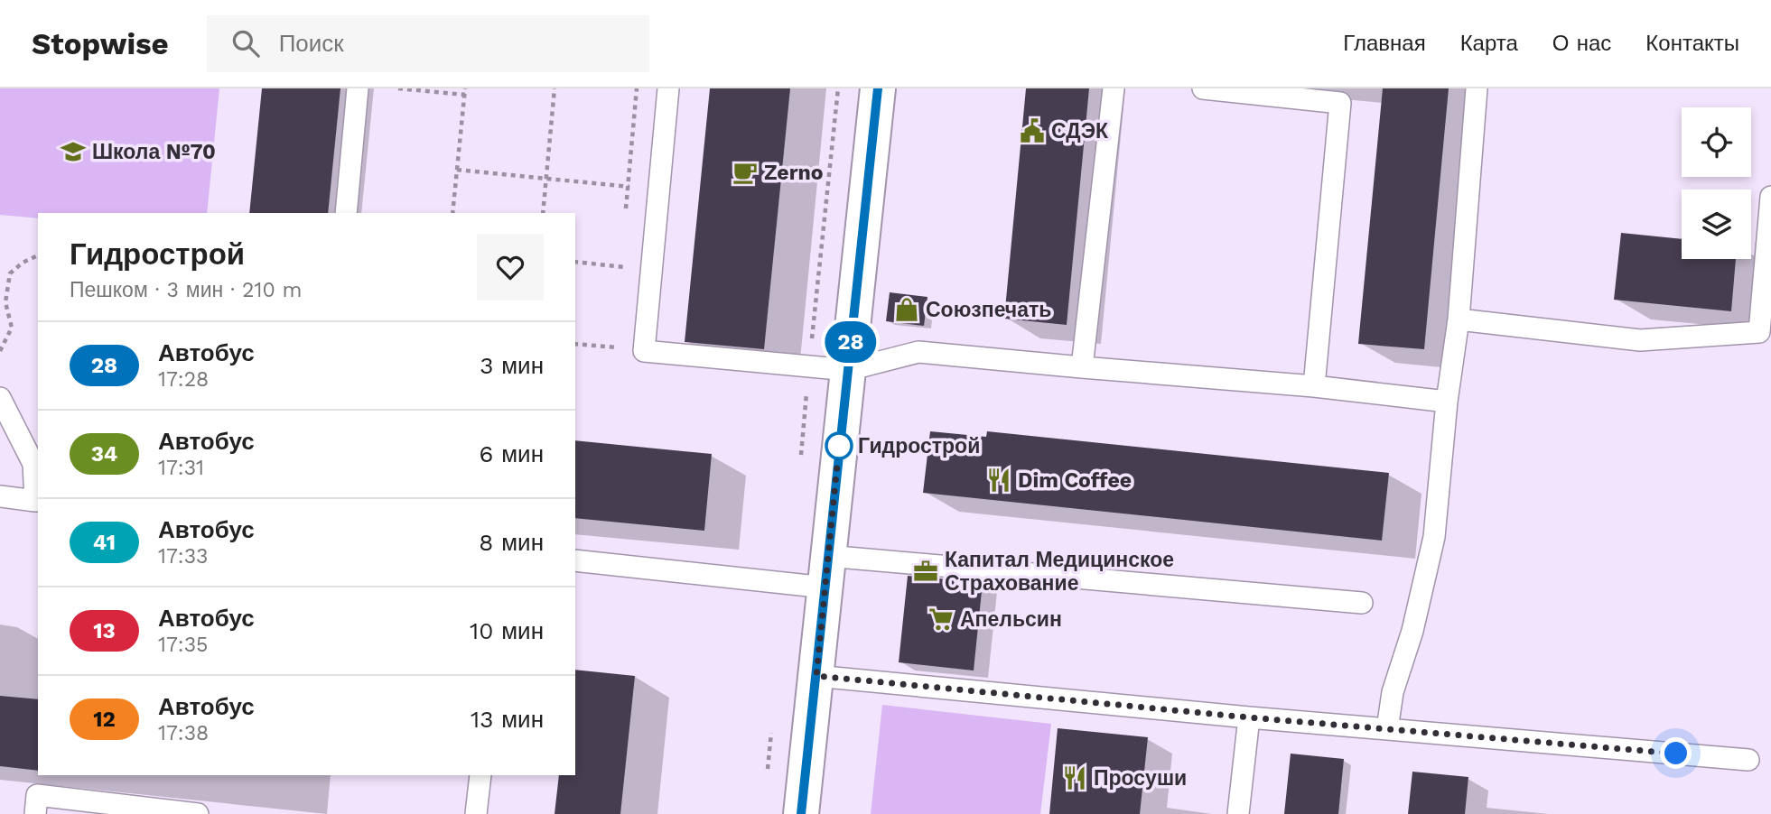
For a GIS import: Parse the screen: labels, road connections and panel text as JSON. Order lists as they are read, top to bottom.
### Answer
{
  "places": {
    "public building": ["СДЭК"],
    "school or university": ["Школа №70"],
    "cafe": ["Zerno"],
    "shop": ["Союзпечать"],
    "other": ["Гидрострой"],
    "restaurant": ["Dim Coffee", "Просуши"],
    "office": ["Капитал Медицинское Страхование"],
    "supermarket": ["Апельсин"]
  },
  "lines": ["bus line 28"],
  "page": {
    "header": "Stopwise",
    "search": "Поиск",
    "nav": [
      "Главная",
      "Карта",
      "О нас",
      "Контакты"
    ],
    "on_map": "28",
    "heading": ["Гидрострой", "Пешком · 3 мин · 210 m"],
    "list": [
      {
        "mark": "28",
        "name": "Автобус",
        "note": "17:28",
        "value": "3 мин"
      },
      {
        "mark": "34",
        "name": "Автобус",
        "note": "17:31",
        "value": "6 мин"
      },
      {
        "mark": "41",
        "name": "Автобус",
        "note": "17:33",
        "value": "8 мин"
      },
      {
        "mark": "13",
        "name": "Автобус",
        "note": "17:35",
        "value": "10 мин"
      },
      {
        "mark": "12",
        "name": "Автобус",
        "note": "17:38",
        "value": "13 мин"
      }
    ]
  }
}
